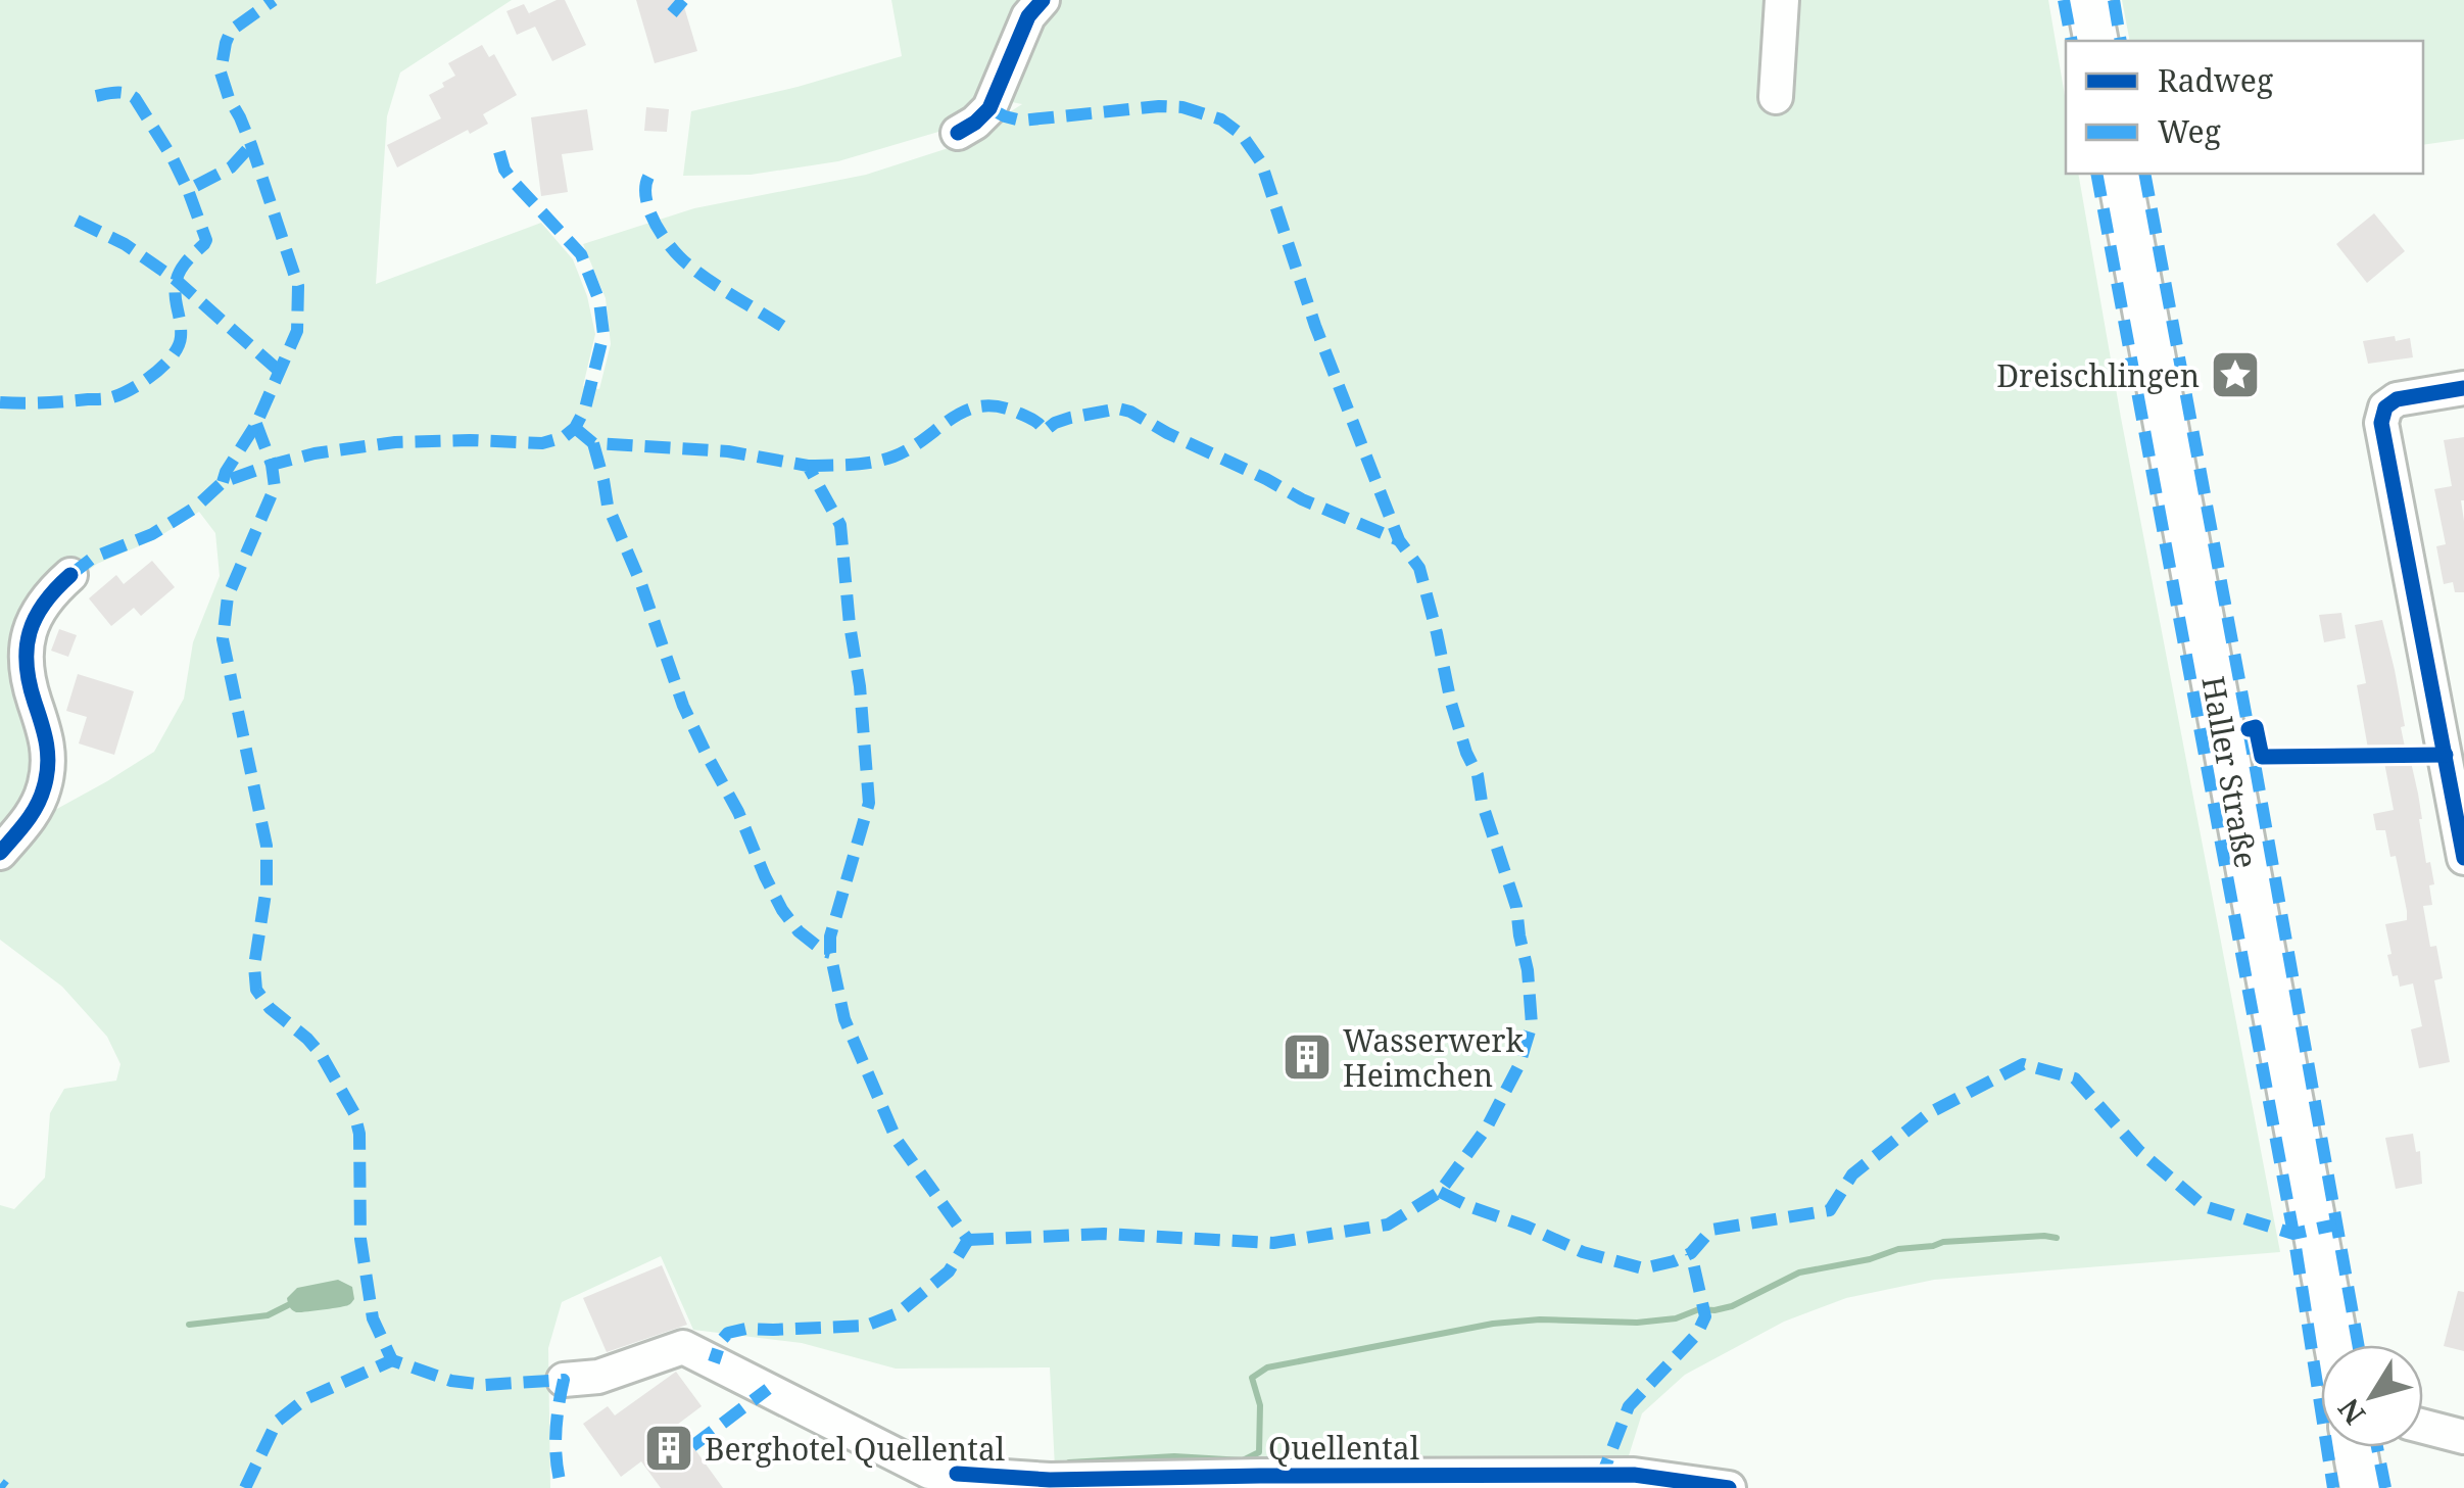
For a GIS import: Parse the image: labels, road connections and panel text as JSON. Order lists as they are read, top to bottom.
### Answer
{
  "streets": {
    "main road": ["Haller Straße"],
    "street": ["Quellental"]
  },
  "places": {
    "place": ["Dreischlingen"],
    "building": ["Wasserwerk Heimchen", "Berghotel Quellental"]
  },
  "legend": ["Radweg", "Weg"],
  "north": "bottom left"
}
